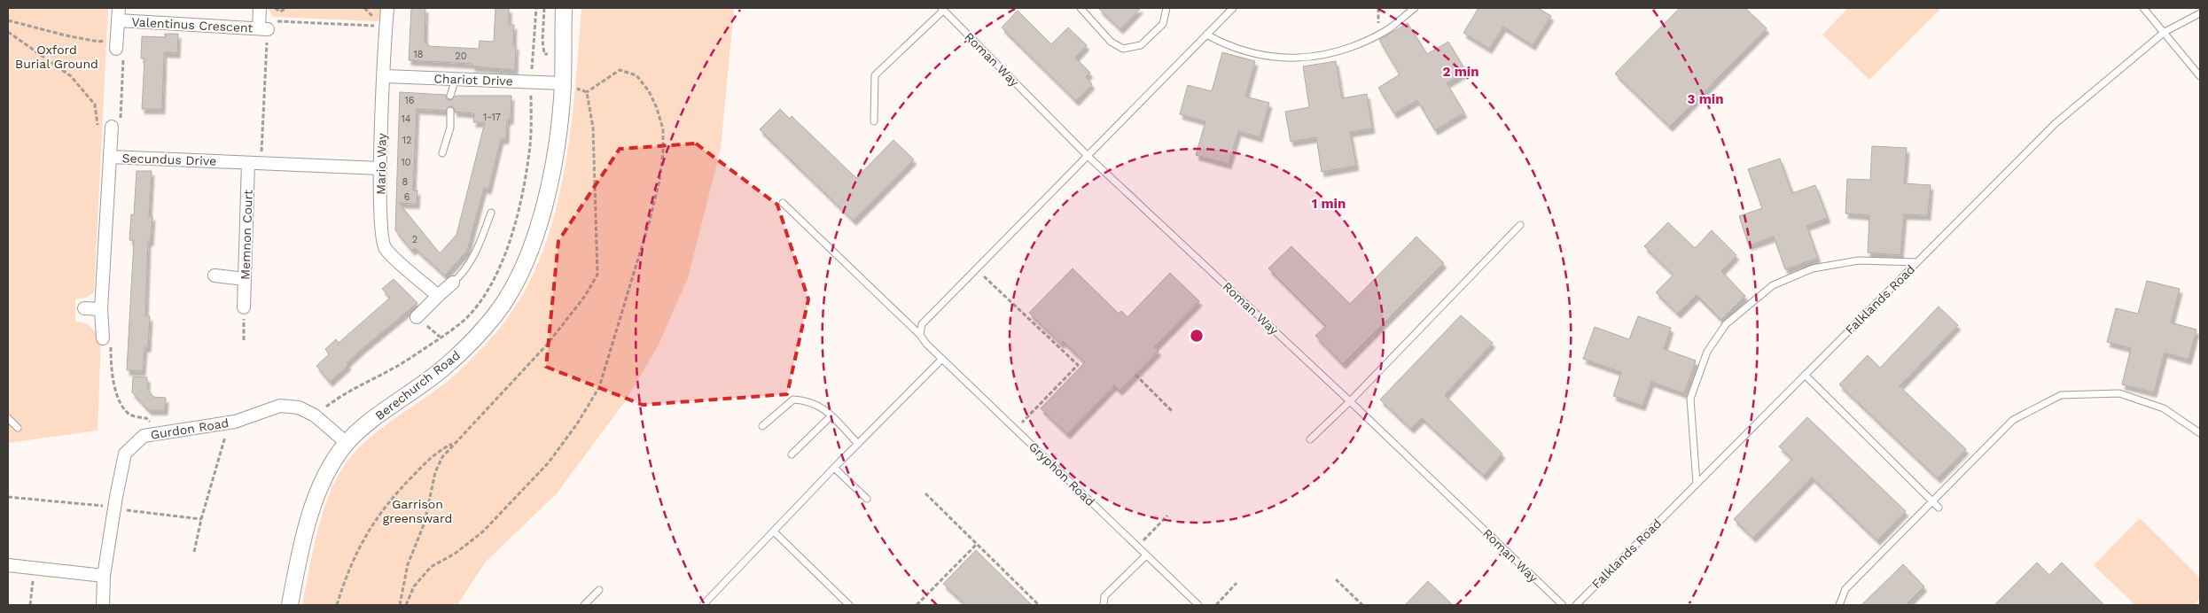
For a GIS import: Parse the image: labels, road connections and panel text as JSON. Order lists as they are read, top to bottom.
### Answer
{
  "streets": {
    "street": [
      "Valentinus Crescent",
      "Chariot Drive",
      "Secundus Drive",
      "Mario Way",
      "Memnon Court",
      "Berechurch Road",
      "Gurdon Road"
    ],
    "lane": ["Roman Way", "Falklands Road", "Gryphon Road"]
  },
  "crossings": [
    ["Chariot Drive", "Mario Way"],
    ["Chariot Drive", "Berechurch Road"],
    ["Secundus Drive", "Mario Way"],
    ["Secundus Drive", "Memnon Court"],
    ["Berechurch Road", "Gurdon Road"]
  ],
  "parks": ["Oxford Burial Ground", "Garrison greensward"],
  "house_numbers": [
    "18",
    "20",
    "16",
    "1-17",
    "14",
    "12",
    "10",
    "8",
    "6",
    "2"
  ],
  "rings": ["2 min", "3 min", "1 min"]
}
